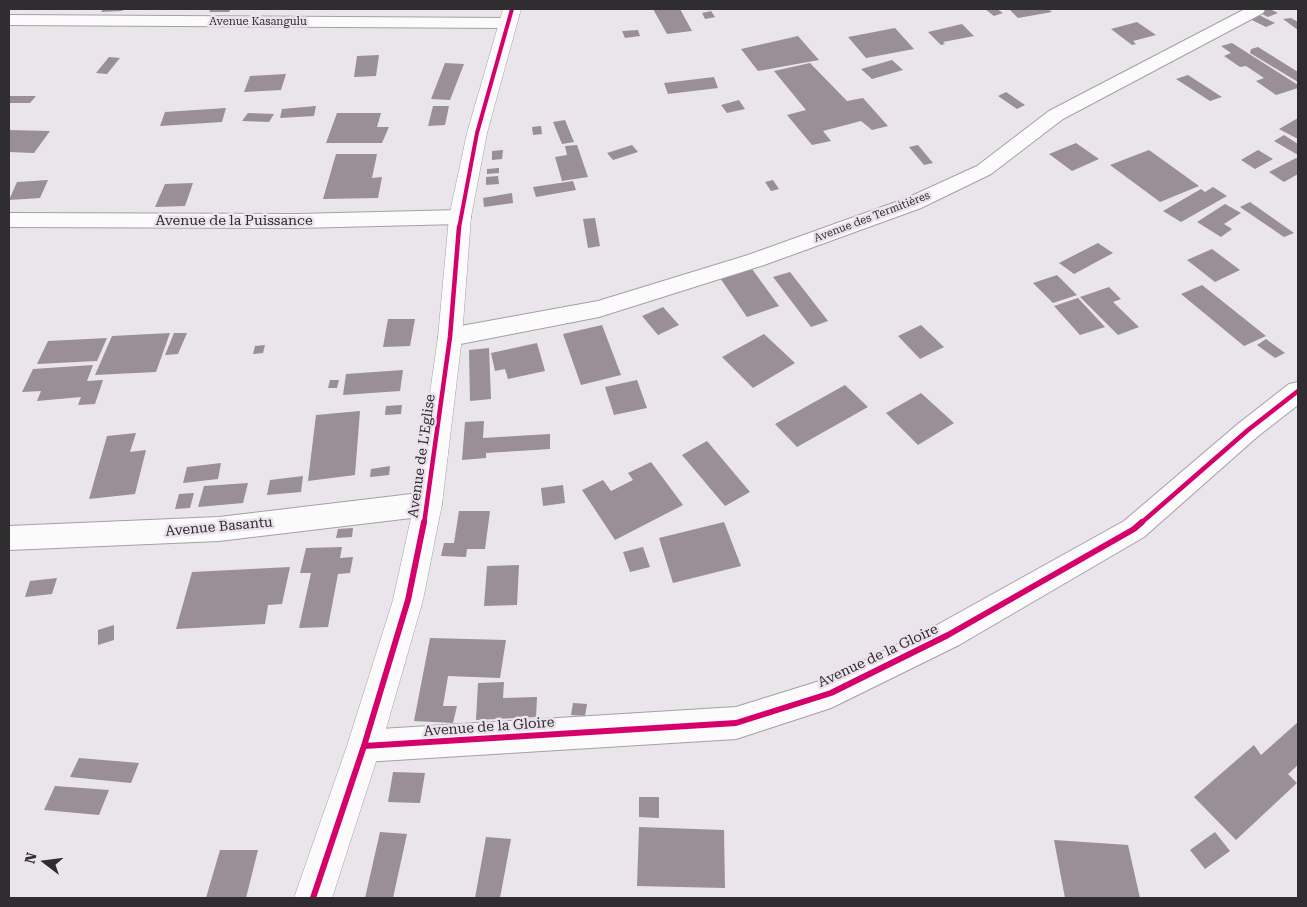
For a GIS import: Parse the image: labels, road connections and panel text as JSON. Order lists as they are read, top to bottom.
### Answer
{
  "streets": {
    "street": [
      "Avenue Kasangulu",
      "Avenue des Termitières",
      "Avenue de la Puissance",
      "Avenue de L'Eglise",
      "Avenue Basantu",
      "Avenue de la Gloire"
    ]
  },
  "crossings": [
    ["Avenue Kasangulu", "Avenue de L'Eglise"],
    ["Avenue des Termitières", "Avenue de L'Eglise"],
    ["Avenue de la Puissance", "Avenue de L'Eglise"],
    ["Avenue de L'Eglise", "Avenue Basantu"],
    ["Avenue de L'Eglise", "Avenue de la Gloire"]
  ],
  "north": "left"
}
